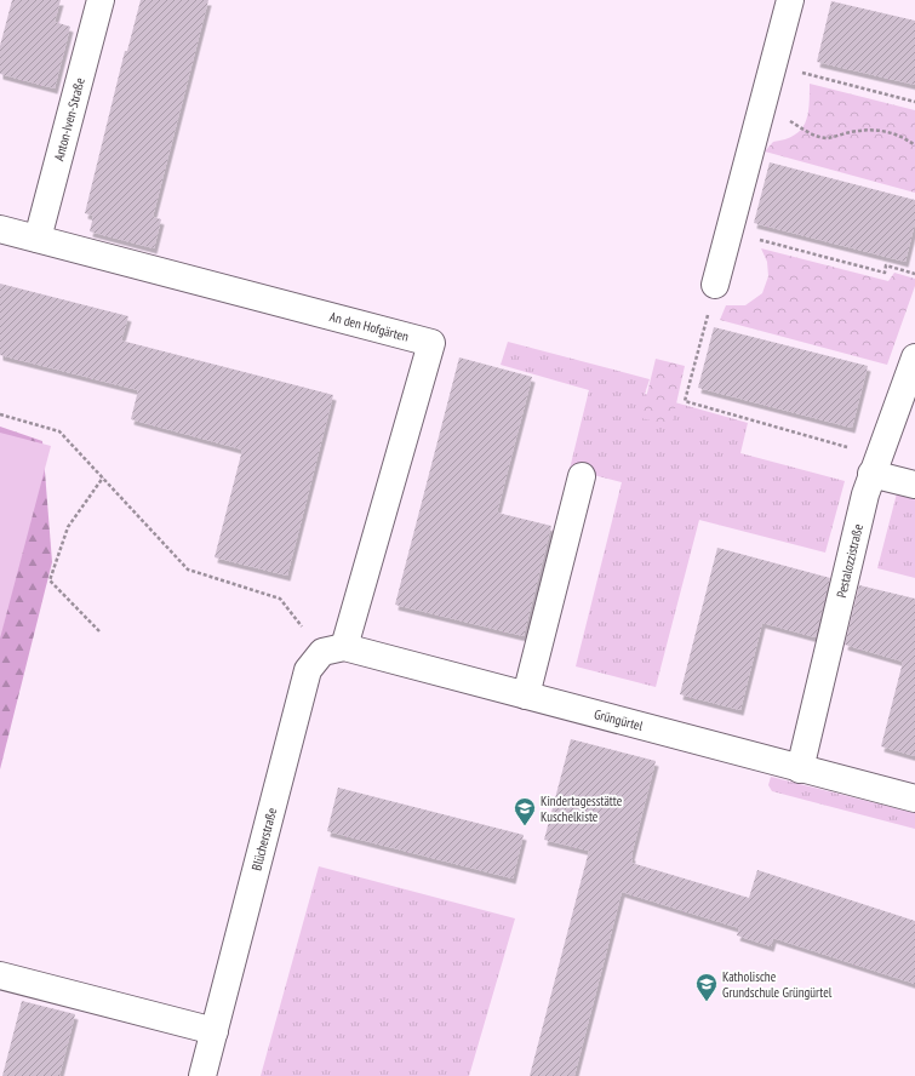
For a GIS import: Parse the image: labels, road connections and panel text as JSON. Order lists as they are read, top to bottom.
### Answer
{
  "streets": {
    "street": [
      "Anton-Iven-Straße",
      "An den Hofgärten",
      "Pestalozzistraße",
      "Grüngürtel",
      "Blücherstraße"
    ]
  },
  "crossings": [
    ["Anton-Iven-Straße", "An den Hofgärten"],
    ["An den Hofgärten", "Grüngürtel"],
    ["An den Hofgärten", "Blücherstraße"],
    ["Pestalozzistraße", "Grüngürtel"],
    ["Grüngürtel", "Blücherstraße"]
  ],
  "places": {
    "school or university": ["Kindertagesstätte Kuschelkiste", "Katholische Grundschule Grüngürtel"]
  }
}
